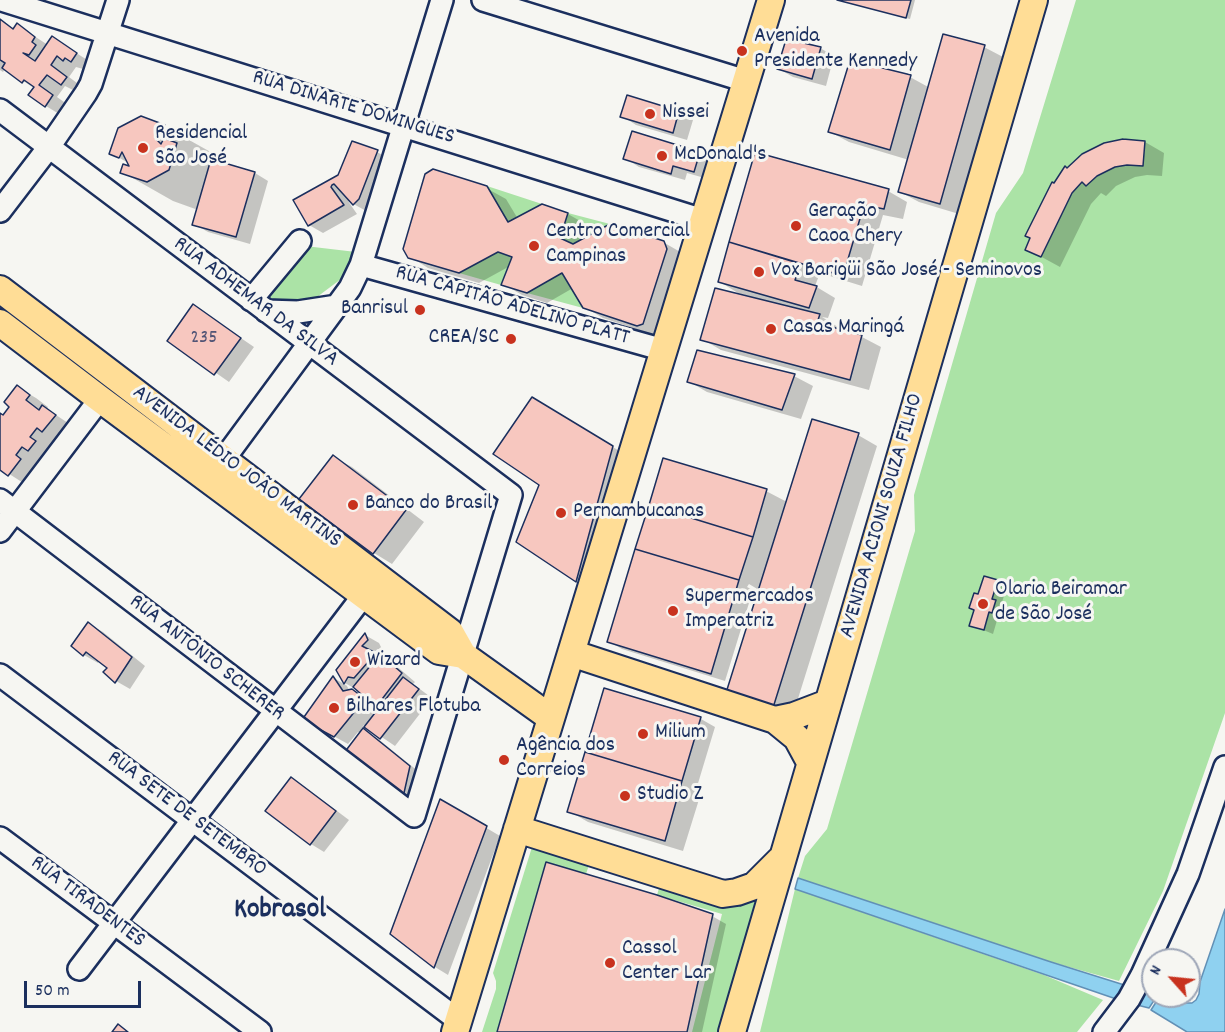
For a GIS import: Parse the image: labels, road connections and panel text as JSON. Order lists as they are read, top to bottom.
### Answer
{
  "streets": {
    "main road": ["AVENIDA LÉDIO JOÃO MARTINS", "AVENIDA ACIONI SOUZA FILHO"],
    "street": [
      "RUA DINARTE DOMINGUES",
      "RUA ADHEMAR DA SILVA",
      "RUA CAPITÃO ADELINO PLATT",
      "RUA ANTÔNIO SCHERER",
      "RUA SETE DE SETEMBRO",
      "RUA TIRADENTES"
    ]
  },
  "crossings": [
    ["RUA ADHEMAR DA SILVA", "AVENIDA LÉDIO JOÃO MARTINS"],
    ["RUA ADHEMAR DA SILVA", "RUA ANTÔNIO SCHERER"],
    ["AVENIDA LÉDIO JOÃO MARTINS", "RUA ANTÔNIO SCHERER"]
  ],
  "districts": ["Kobrasol"],
  "places": [
    "Avenida Presidente Kennedy",
    "Nissei",
    "Residencial São José",
    "McDonald's",
    "Geração Caoa Chery",
    "Centro Comercial Campinas",
    "Vox Barigüi São José - Seminovos",
    "Banrisul",
    "Casas Maringá",
    "CREA/SC",
    "Banco do Brasil",
    "Pernambucanas",
    "Olaria Beiramar de São José",
    "Supermercados Imperatriz",
    "Wizard",
    "Bilhares Flotuba",
    "Milium",
    "Agência dos Correios",
    "Studio Z",
    "Cassol Center Lar"
  ],
  "house_numbers": ["235"],
  "scale_bar": "50 m",
  "north": "top left"
}
